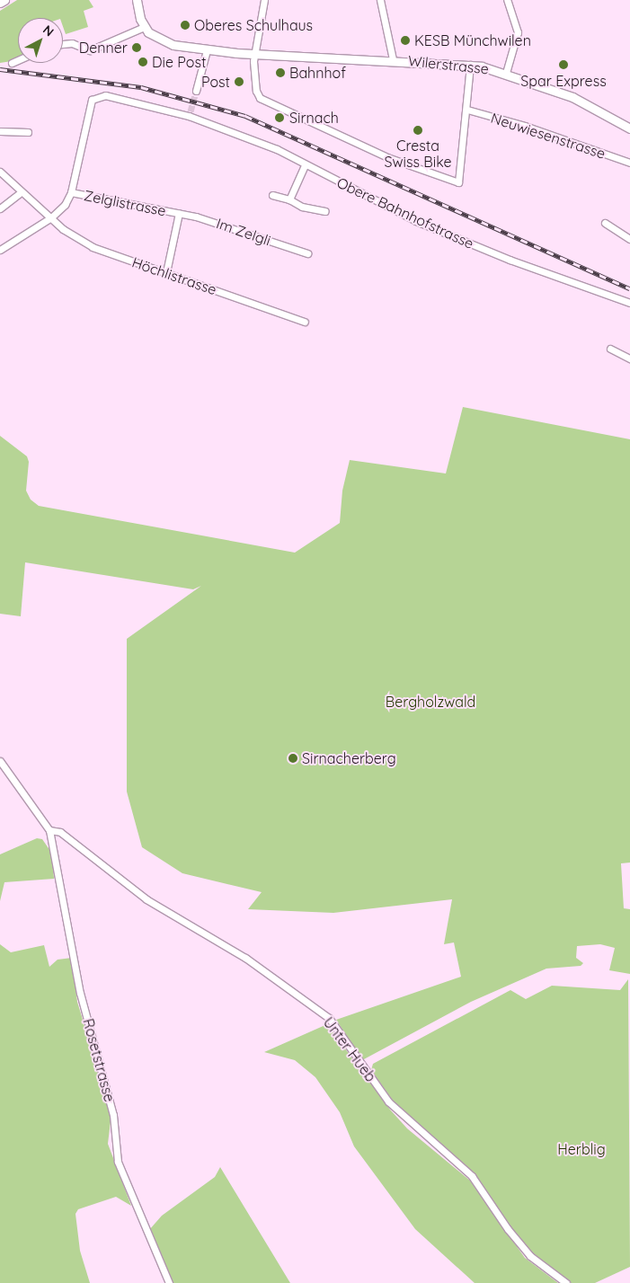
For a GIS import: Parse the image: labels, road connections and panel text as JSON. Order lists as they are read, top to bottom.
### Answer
{
  "streets": {
    "main road": ["Wilerstrasse"],
    "street": [
      "Neuwiesenstrasse",
      "Zelglistrasse",
      "Obere Bahnhofstrasse",
      "Im Zelgli",
      "Höchlistrasse",
      "Unter Hueb",
      "Rosetstrasse"
    ]
  },
  "crossings": [
    ["Zelglistrasse", "Obere Bahnhofstrasse"],
    ["Zelglistrasse", "Im Zelgli"],
    ["Unter Hueb", "Rosetstrasse"]
  ],
  "parks": ["Bergholzwald", "Herblig"],
  "places": [
    "Oberes Schulhaus",
    "KESB Münchwilen",
    "Denner",
    "Die Post",
    "Spar Express",
    "Bahnhof",
    "Post",
    "Sirnach",
    "Cresta Swiss Bike",
    "Sirnacherberg"
  ],
  "north": "top right"
}
